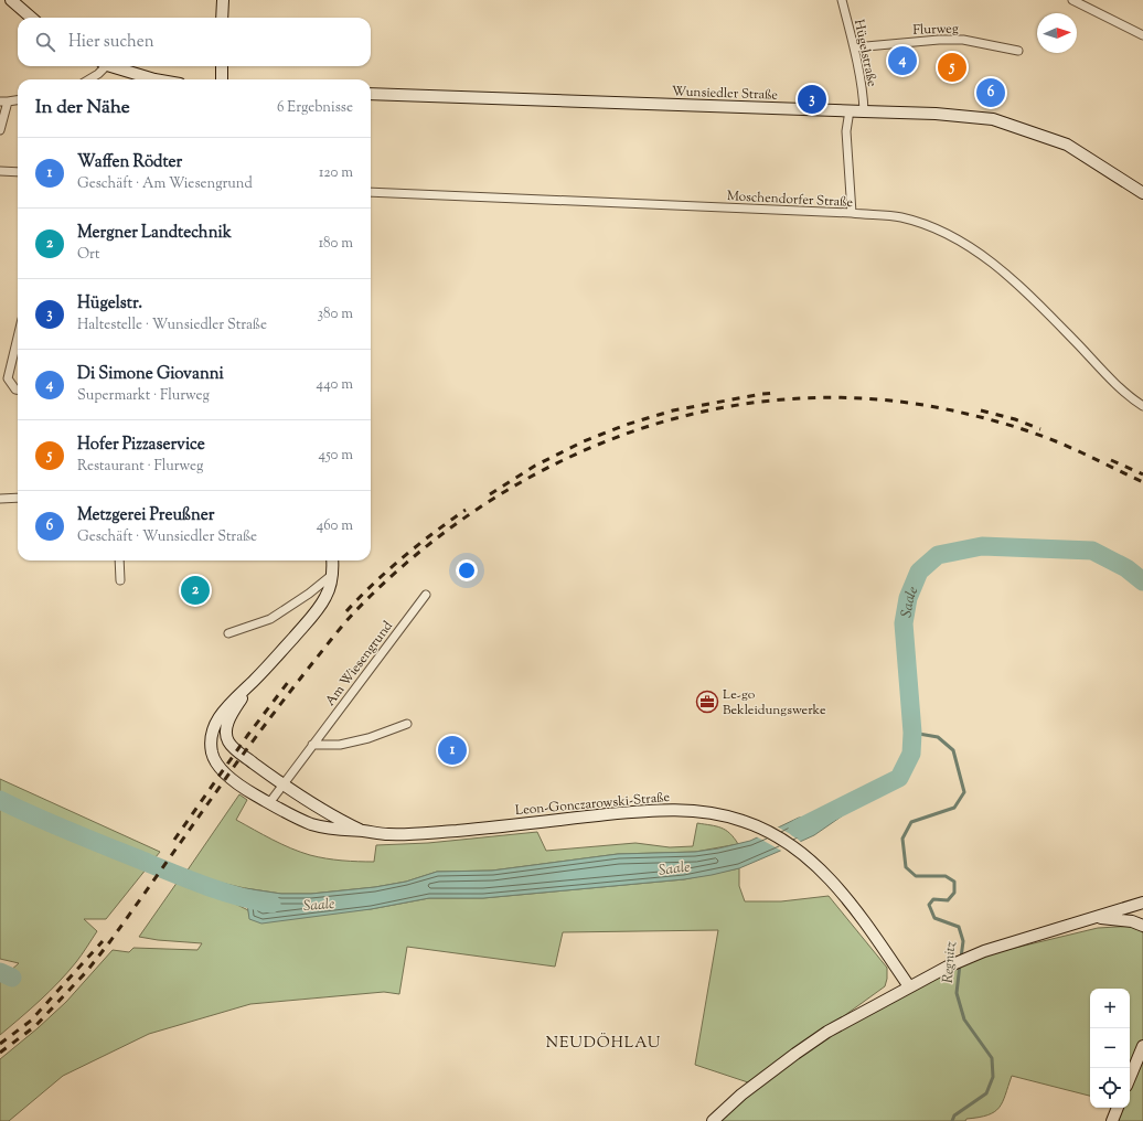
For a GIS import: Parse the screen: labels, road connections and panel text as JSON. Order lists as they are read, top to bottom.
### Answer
{
  "streets": {
    "street": [
      "Flurweg",
      "Hügelstraße",
      "Wunsiedler Straße",
      "Moschendorfer Straße",
      "Am Wiesengrund",
      "Leon-Gonczarowski-Straße"
    ]
  },
  "crossings": [
    ["Flurweg", "Hügelstraße"],
    ["Hügelstraße", "Wunsiedler Straße"],
    ["Am Wiesengrund", "Leon-Gonczarowski-Straße"]
  ],
  "districts": ["NEUDÖHLAU"],
  "water": ["Saale", "Regnitz"],
  "places": {
    "office": ["Le-go Bekleidungswerke"]
  },
  "north": "right",
  "page": {
    "search": "Hier suchen",
    "pins": [
      "4",
      "5",
      "6",
      "3",
      "2",
      "1"
    ],
    "heading": ["In der Nähe", "6 Ergebnisse"],
    "list": [
      {
        "mark": "1",
        "name": "Waffen Rödter",
        "note": "Geschäft · Am Wiesengrund",
        "value": "120 m"
      },
      {
        "mark": "2",
        "name": "Mergner Landtechnik",
        "note": "Ort",
        "value": "180 m"
      },
      {
        "mark": "3",
        "name": "Hügelstr.",
        "note": "Haltestelle · Wunsiedler Straße",
        "value": "380 m"
      },
      {
        "mark": "4",
        "name": "Di Simone Giovanni",
        "note": "Supermarkt · Flurweg",
        "value": "440 m"
      },
      {
        "mark": "5",
        "name": "Hofer Pizzaservice",
        "note": "Restaurant · Flurweg",
        "value": "450 m"
      },
      {
        "mark": "6",
        "name": "Metzgerei Preußner",
        "note": "Geschäft · Wunsiedler Straße",
        "value": "460 m"
      }
    ],
    "map_buttons": ["+", "−"]
  }
}
